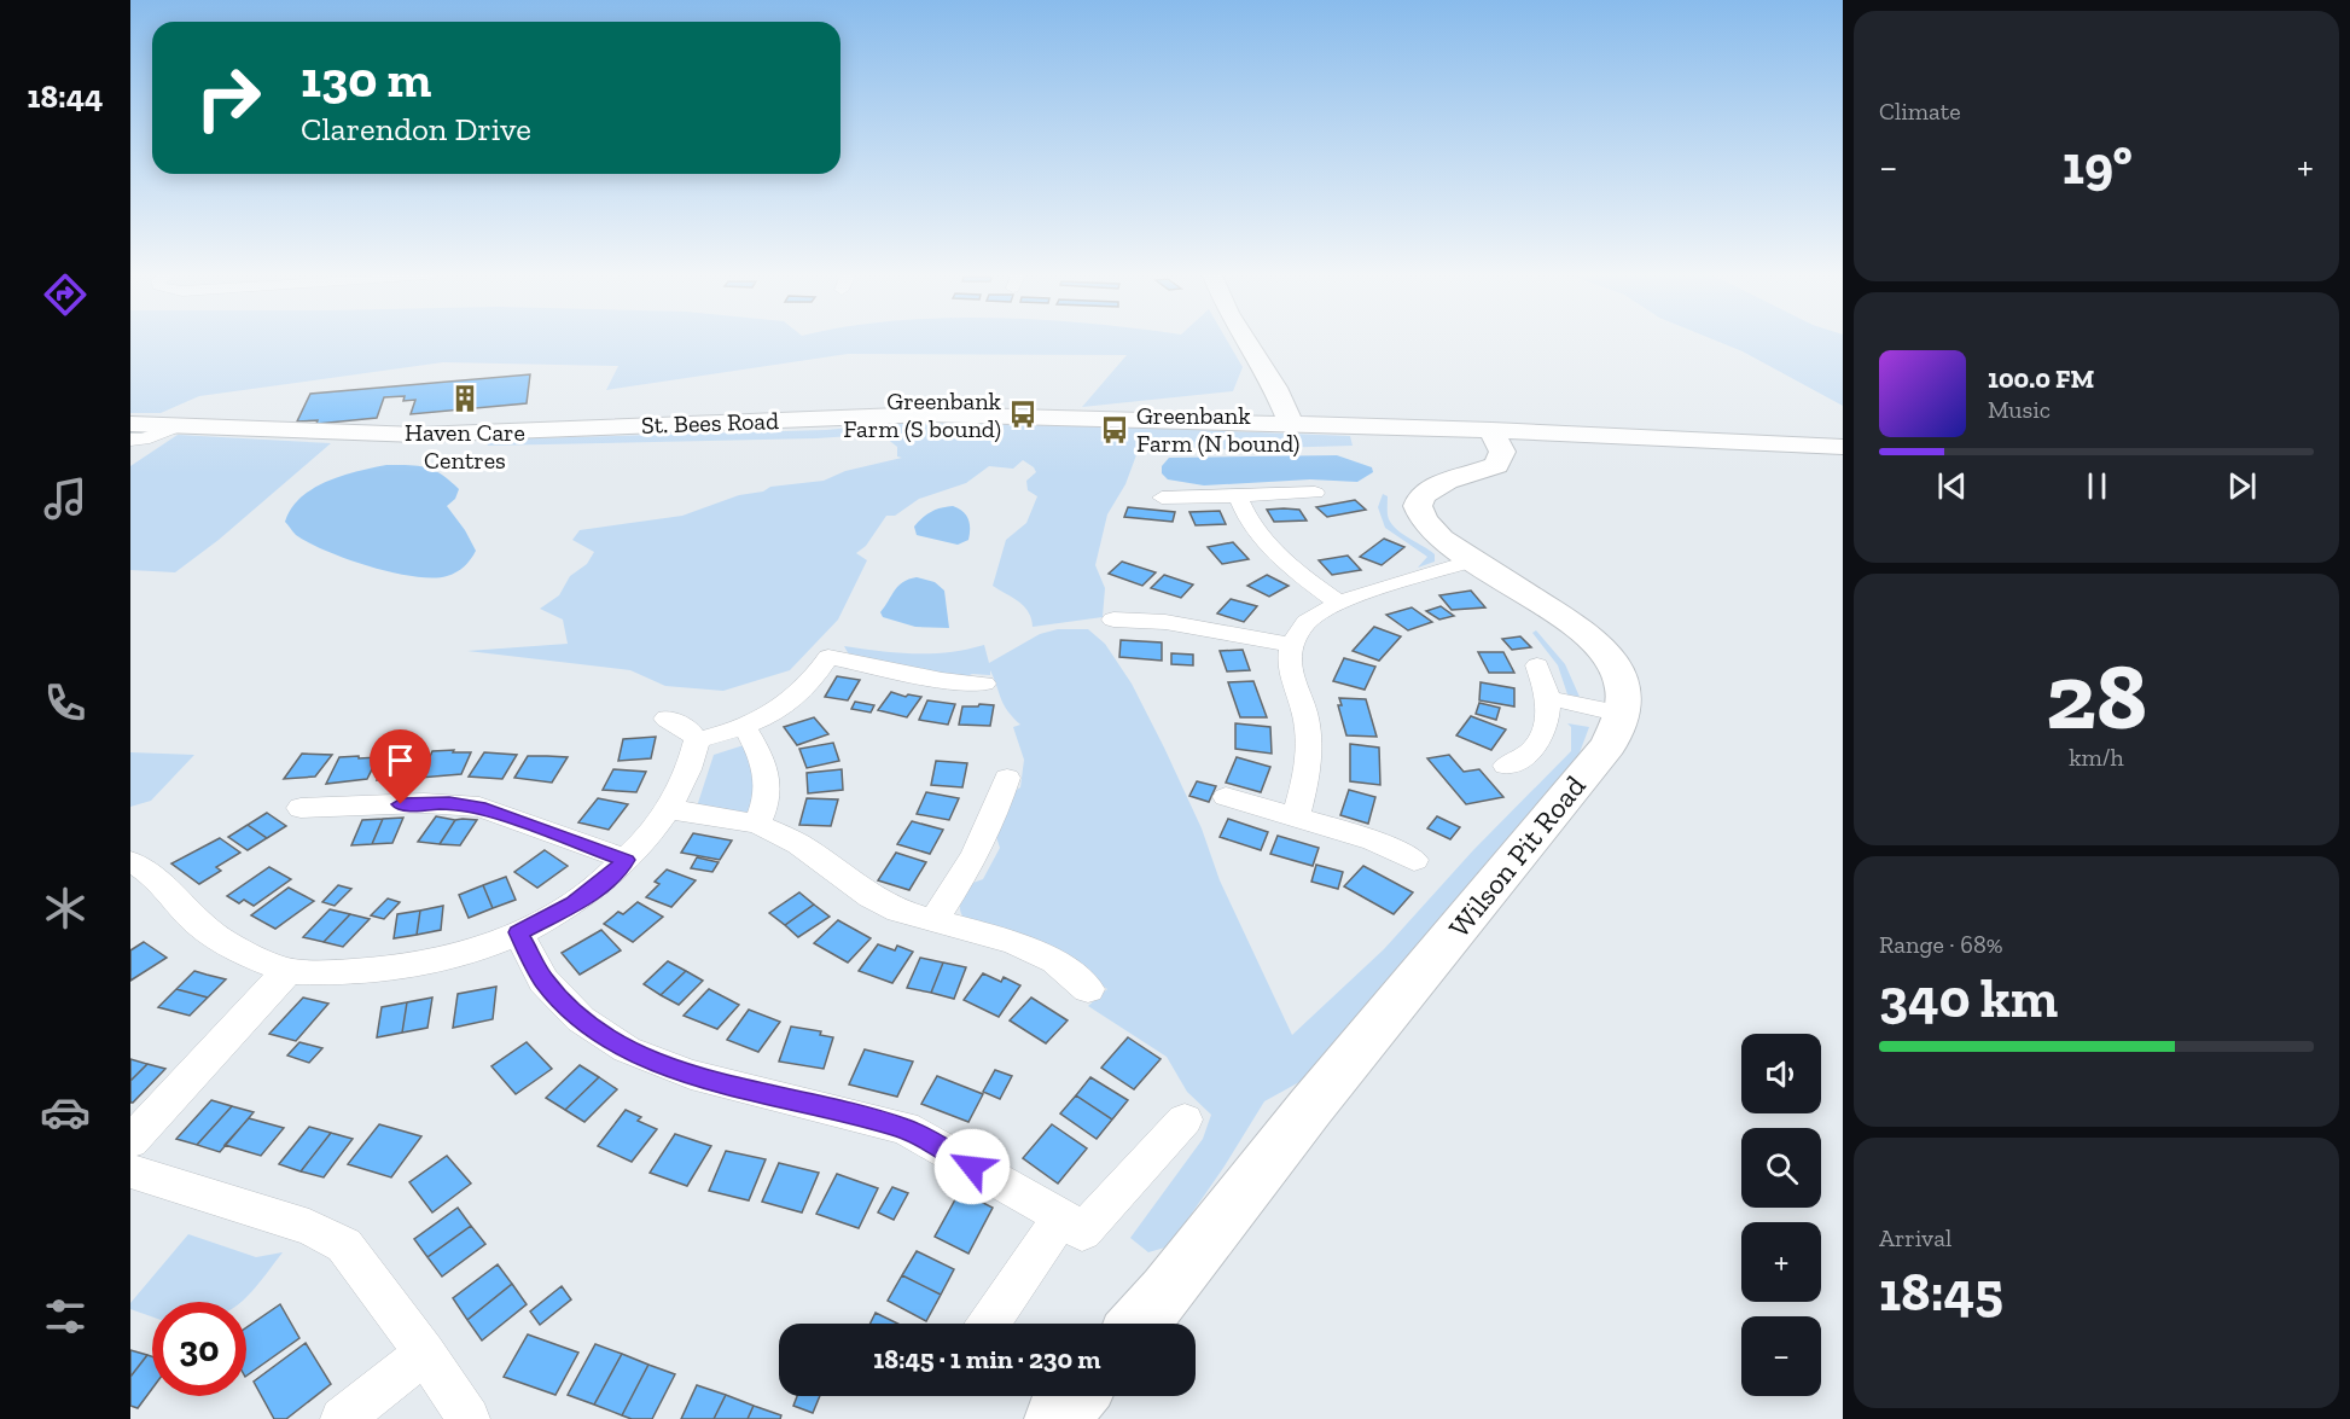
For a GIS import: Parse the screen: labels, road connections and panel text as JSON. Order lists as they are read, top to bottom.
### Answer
{
  "streets": {
    "main road": ["St. Bees Road", "Wilson Pit Road"]
  },
  "crossings": [
    ["St. Bees Road", "Wilson Pit Road"]
  ],
  "places": {
    "building": ["Haven Care Centres"],
    "bus stop": ["Greenbank Farm (S bound)", "Greenbank Farm (N bound)"]
  },
  "page": {
    "tabs": "18:44",
    "tile": [
      "Climate",
      ["28", "km/h"],
      ["Range · 68%", "340 km"],
      ["Arrival", "18:45"]
    ],
    "turn": ["130 m", "Clarendon Drive"],
    "heat": ["−", "19°", "+"],
    "song": ["100.0 FM", "Music"],
    "map_buttons": ["+", "−"],
    "limit": "30",
    "trip": "18:45 · 1 min · 230 m"
  }
}
